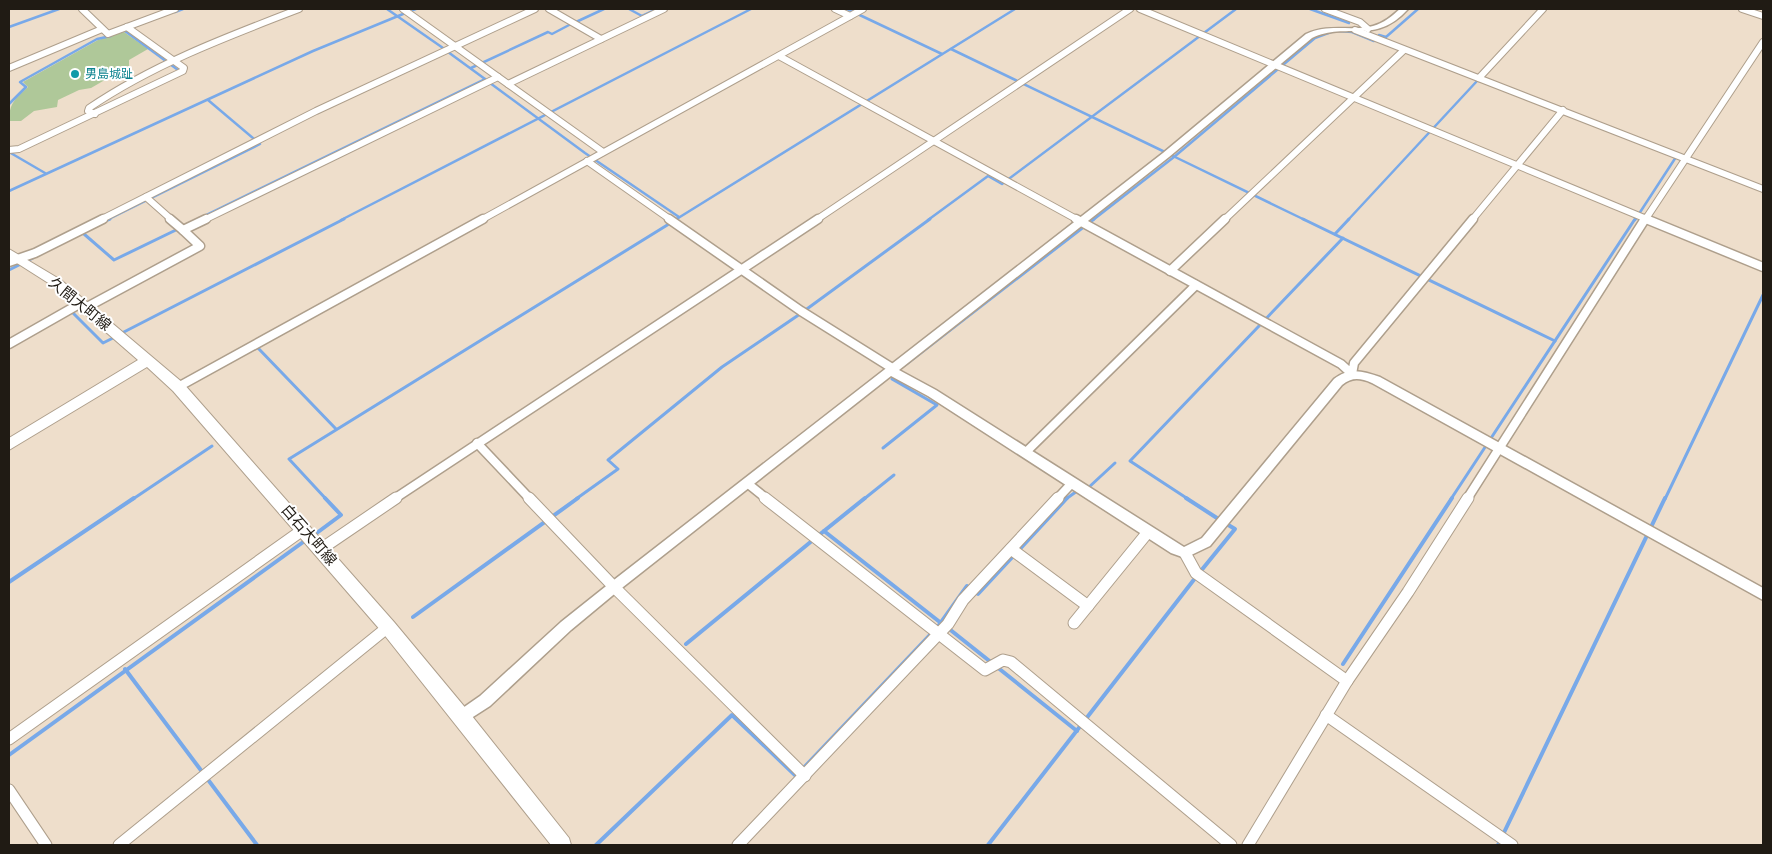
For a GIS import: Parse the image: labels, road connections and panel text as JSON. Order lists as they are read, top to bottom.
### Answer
{
  "streets": {
    "main road": ["久間大町線", "白石大町線"]
  },
  "crossings": [
    ["久間大町線", "白石大町線"]
  ],
  "places": ["男島城趾"]
}
